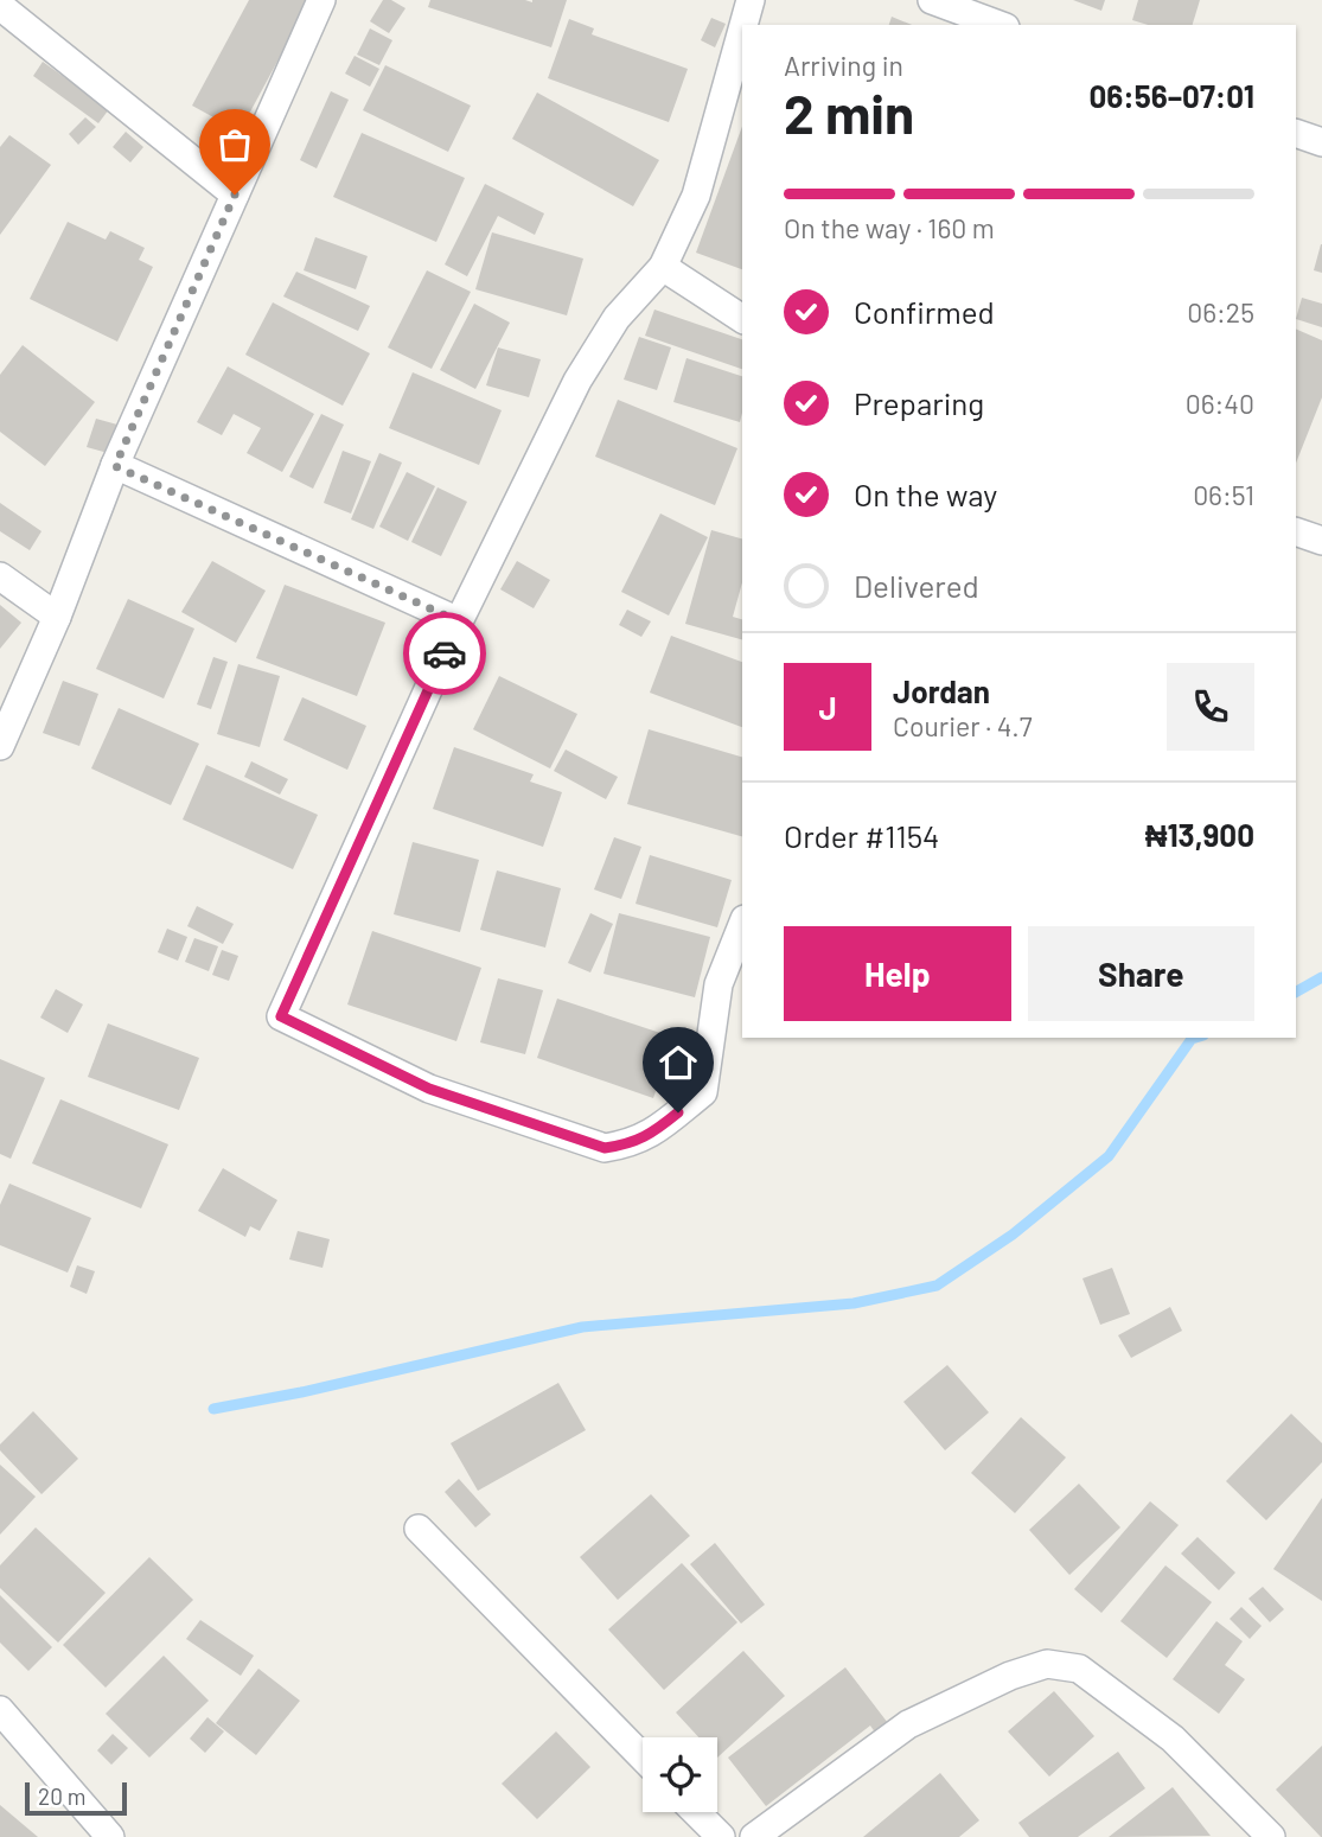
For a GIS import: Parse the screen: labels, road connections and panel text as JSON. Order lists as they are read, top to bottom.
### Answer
{
  "scale_bar": "20 m",
  "page": {
    "heading": ["2 min", "Arriving in", "06:56–07:01"],
    "panel": [
      "Jordan",
      "Courier · 4.7",
      "Order #1154",
      "₦13,900"
    ],
    "bar": "On the way · 160 m",
    "list": [
      ["Confirmed", "06:25"],
      ["Preparing", "06:40"],
      ["On the way", "06:51"],
      "Delivered"
    ],
    "round": "J",
    "buttons": ["Help", "Share"],
    "scale": "20 m"
  }
}
